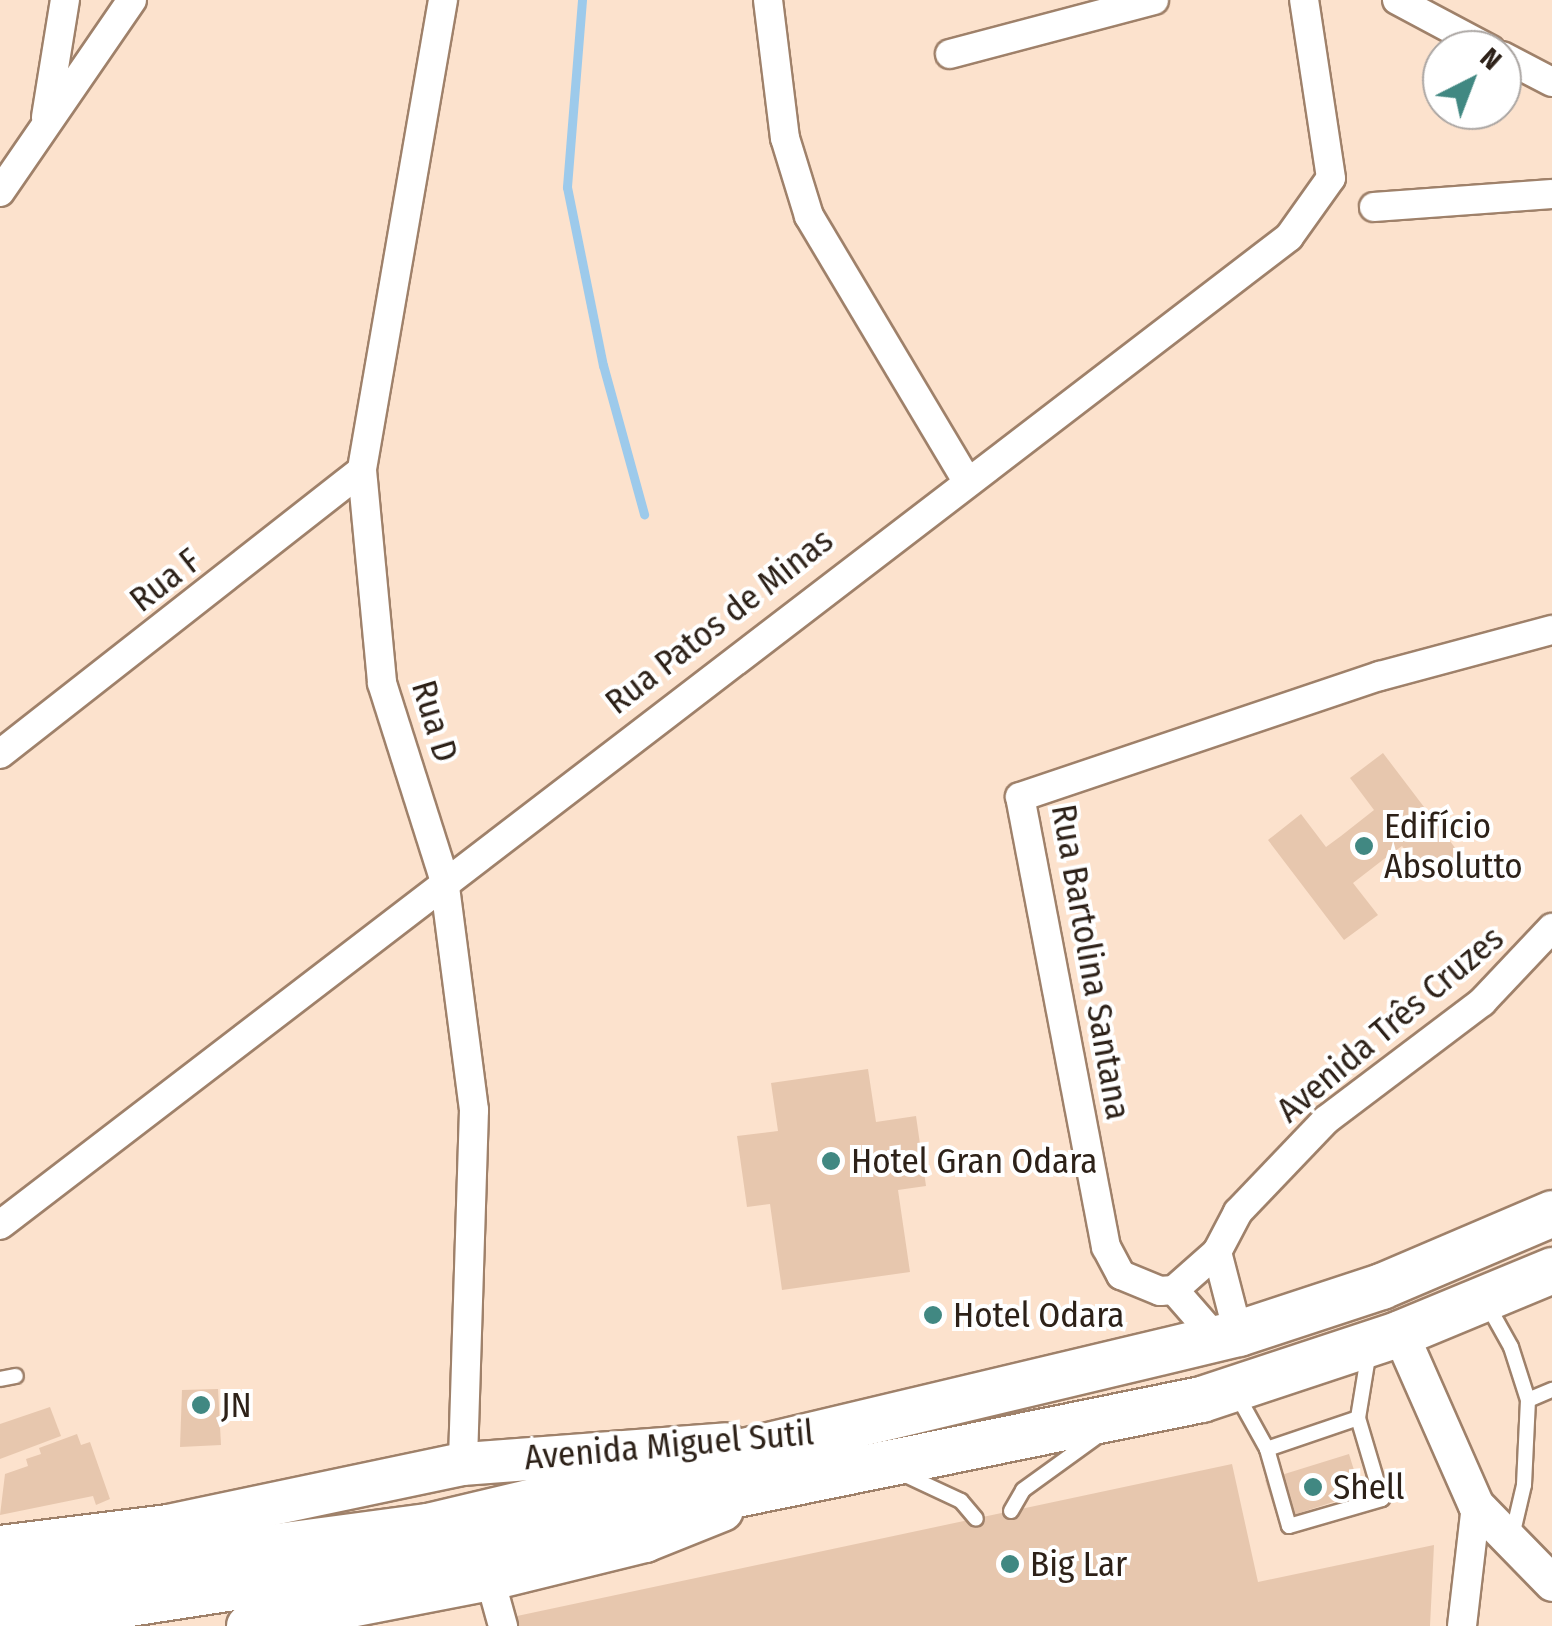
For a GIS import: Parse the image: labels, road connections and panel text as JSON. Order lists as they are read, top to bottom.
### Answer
{
  "streets": {
    "highway": ["Avenida Miguel Sutil"],
    "street": [
      "Rua F",
      "Rua Patos de Minas",
      "Rua D",
      "Rua Bartolina Santana",
      "Avenida Três Cruzes"
    ]
  },
  "crossings": [
    ["Rua F", "Rua D"],
    ["Rua Patos de Minas", "Rua D"],
    ["Rua D", "Avenida Miguel Sutil"]
  ],
  "places": [
    "Edifício Absolutto",
    "Hotel Gran Odara",
    "Hotel Odara",
    "JN",
    "Shell",
    "Big Lar"
  ],
  "north": "top right"
}
